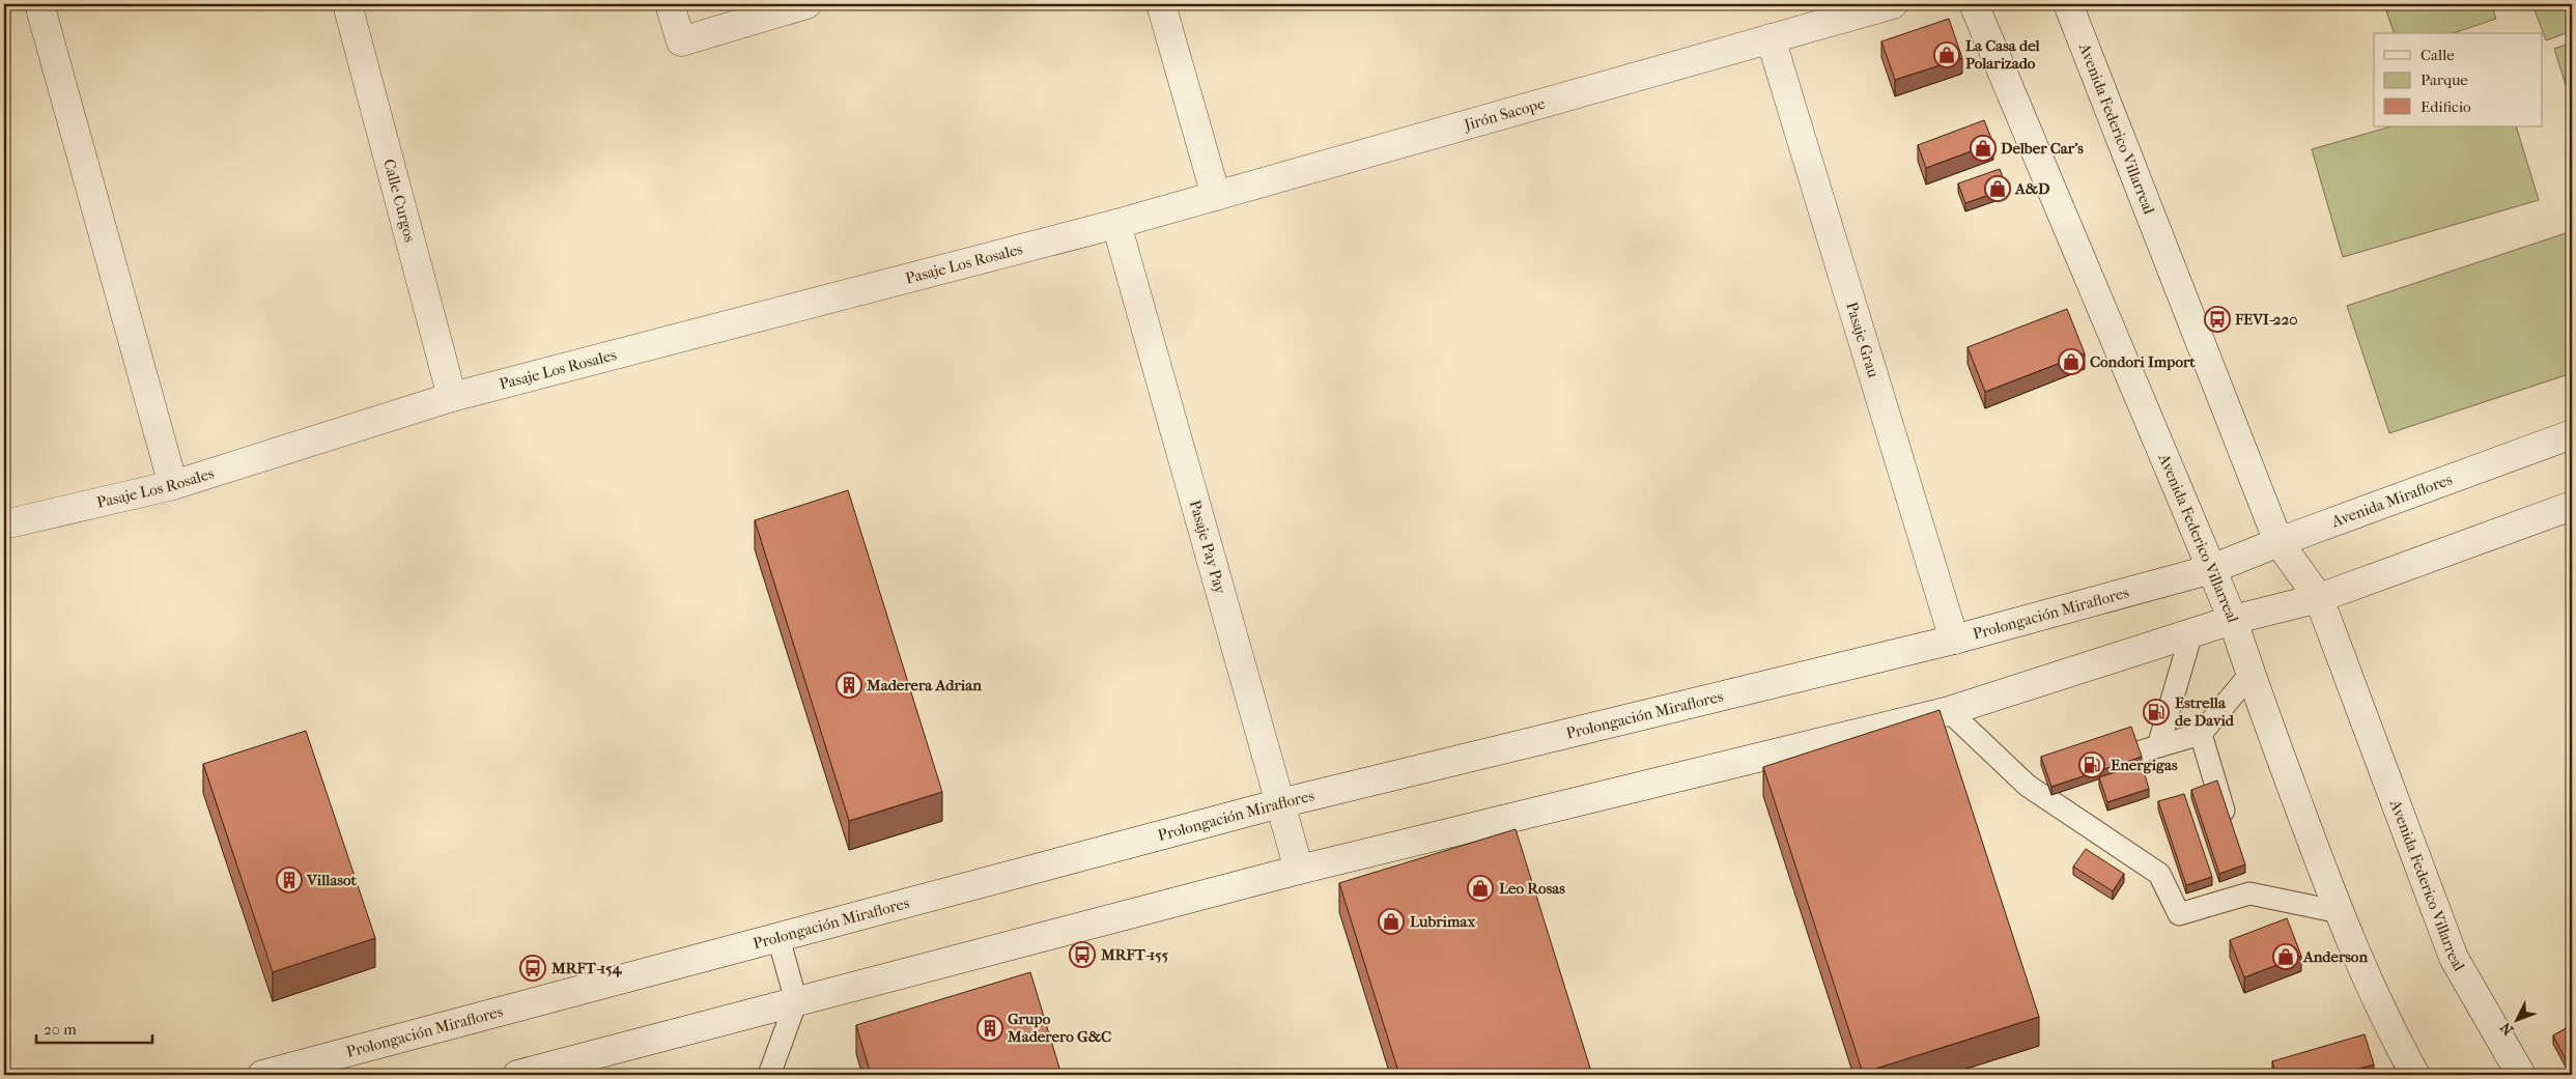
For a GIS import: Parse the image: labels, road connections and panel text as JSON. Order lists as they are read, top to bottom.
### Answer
{
  "streets": {
    "main road": [
      "Jirón Sacope",
      "Avenida Federico Villarreal",
      "Calle Curgos",
      "Pasaje Los Rosales",
      "Pasaje Grau",
      "Avenida Miraflores",
      "Pasaje Pay Pay",
      "Prolongación Miraflores"
    ]
  },
  "crossings": [
    ["Jirón Sacope", "Pasaje Los Rosales"],
    ["Jirón Sacope", "Pasaje Grau"],
    ["Jirón Sacope", "Pasaje Pay Pay"],
    ["Avenida Federico Villarreal", "Avenida Miraflores"],
    ["Avenida Federico Villarreal", "Prolongación Miraflores"],
    ["Calle Curgos", "Pasaje Los Rosales"],
    ["Pasaje Los Rosales", "Pasaje Pay Pay"],
    ["Pasaje Grau", "Prolongación Miraflores"],
    ["Avenida Miraflores", "Prolongación Miraflores"],
    ["Pasaje Pay Pay", "Prolongación Miraflores"]
  ],
  "places": {
    "shop": [
      "La Casa del Polarizado",
      "Delber Car's",
      "A&D",
      "Condori Import",
      "Leo Rosas",
      "Lubrimax",
      "Anderson"
    ],
    "bus stop": ["FEVI-220", "MRFT-155", "MRFT-154"],
    "building": ["Maderera Adrian", "Villasot", "Grupo Maderero G&C"],
    "fuel station": ["Estrella de David", "Energigas"]
  },
  "legend": ["Calle", "Parque", "Edificio"],
  "scale_bar": "20 m",
  "north": "bottom left"
}
